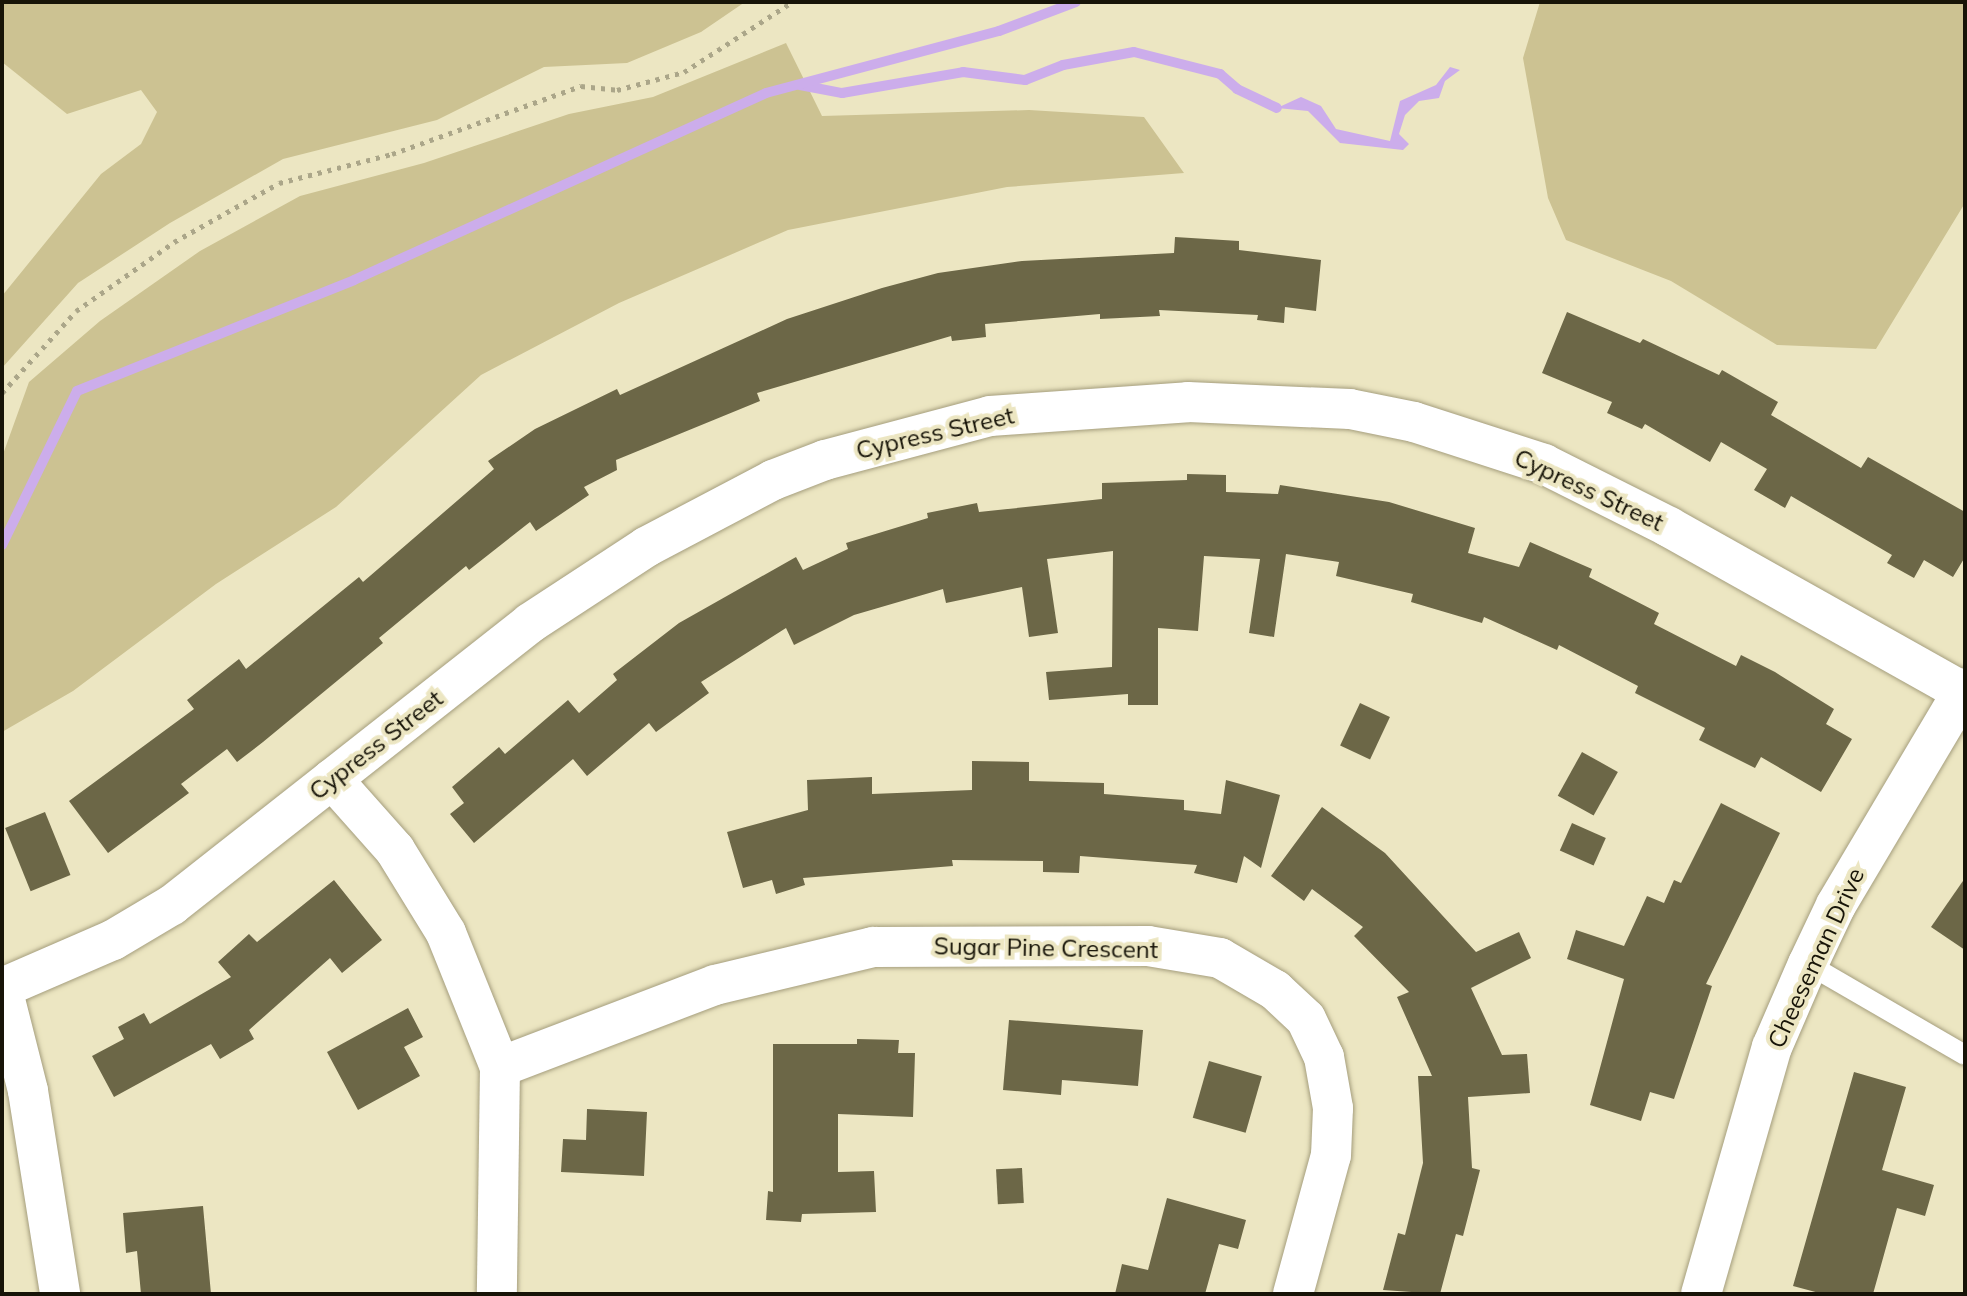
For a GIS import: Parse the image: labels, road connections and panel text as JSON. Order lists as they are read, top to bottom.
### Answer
{
  "streets": {
    "street": ["Cypress Street", "Sugar Pine Crescent", "Cheeseman Drive"]
  },
  "crossings": [
    ["Cypress Street", "Cheeseman Drive"]
  ]
}
